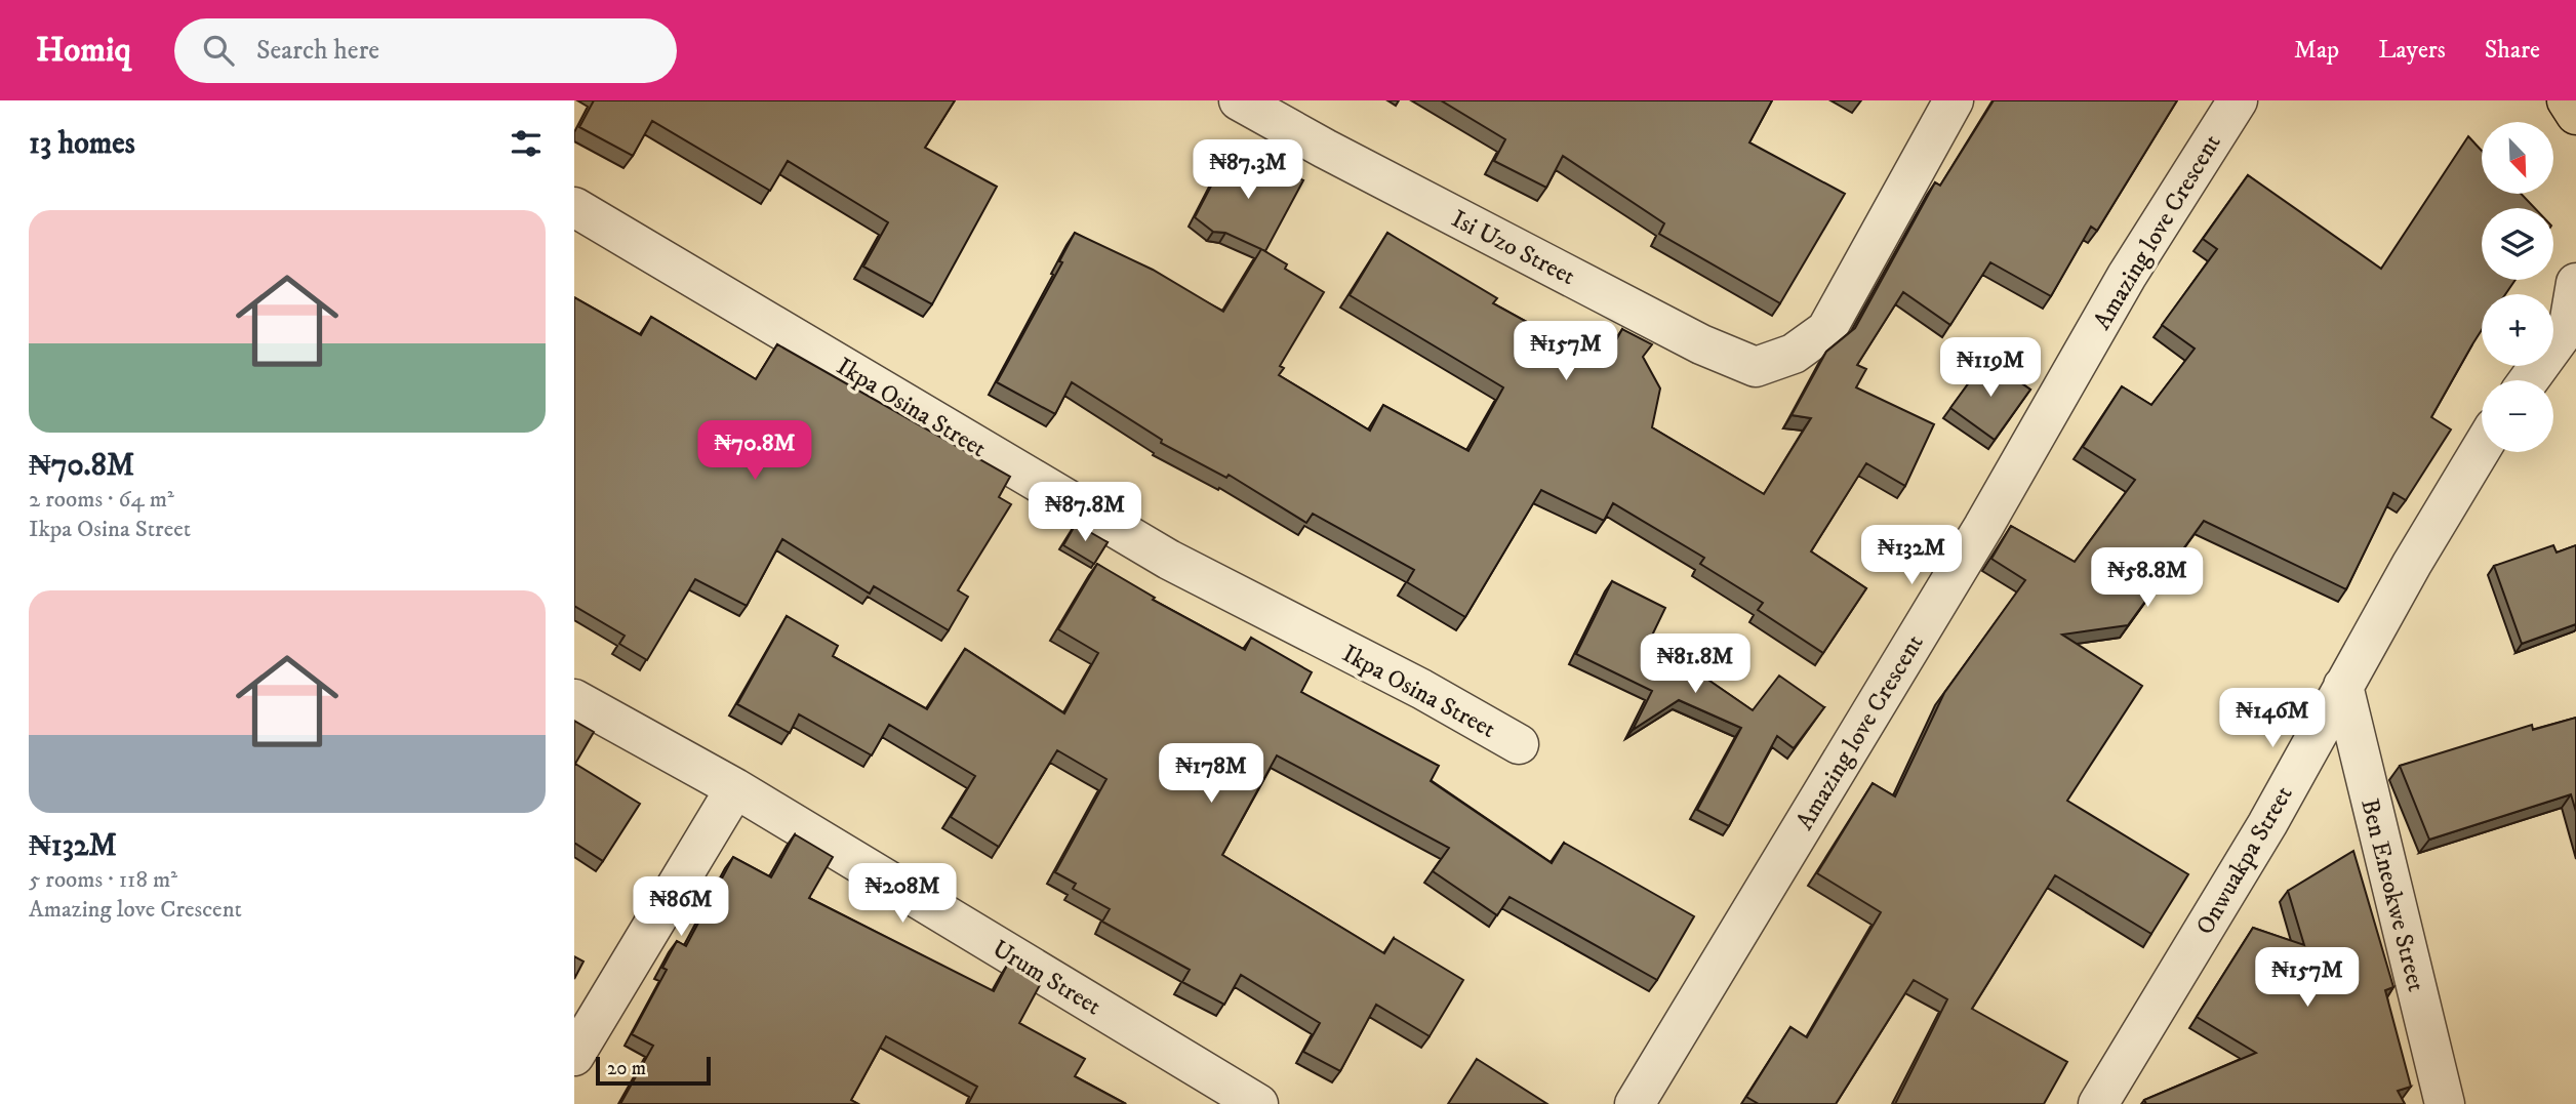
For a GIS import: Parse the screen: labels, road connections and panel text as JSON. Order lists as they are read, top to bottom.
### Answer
{
  "streets": {
    "street": [
      "Amazing love Crescent",
      "Isi Uzo Street",
      "Ikpa Osina Street",
      "Onwuakpa Street",
      "Ben Eneokwe Street",
      "Urum Street"
    ]
  },
  "crossings": [
    ["Onwuakpa Street", "Ben Eneokwe Street"]
  ],
  "scale_bar": "20 m",
  "north": "bottom right",
  "page": {
    "header": "Homiq",
    "search": "Search here",
    "nav": ["Map", "Layers", "Share"],
    "heading": "13 homes",
    "map_buttons": ["+", "−"],
    "price": [
      "₦87.3M",
      "₦157M",
      "₦119M",
      "₦70.8M",
      "₦87.8M",
      "₦132M",
      "₦58.8M",
      "₦81.8M",
      "₦146M",
      "₦178M",
      "₦208M",
      "₦86M",
      "₦157M"
    ],
    "list": [
      {
        "name": "₦70.8M",
        "note": "2 rooms · 64 m² · Ikpa Osina Street"
      },
      {
        "name": "₦132M",
        "note": "5 rooms · 118 m² · Amazing love Crescent"
      }
    ],
    "scale": "20 m"
  }
}
